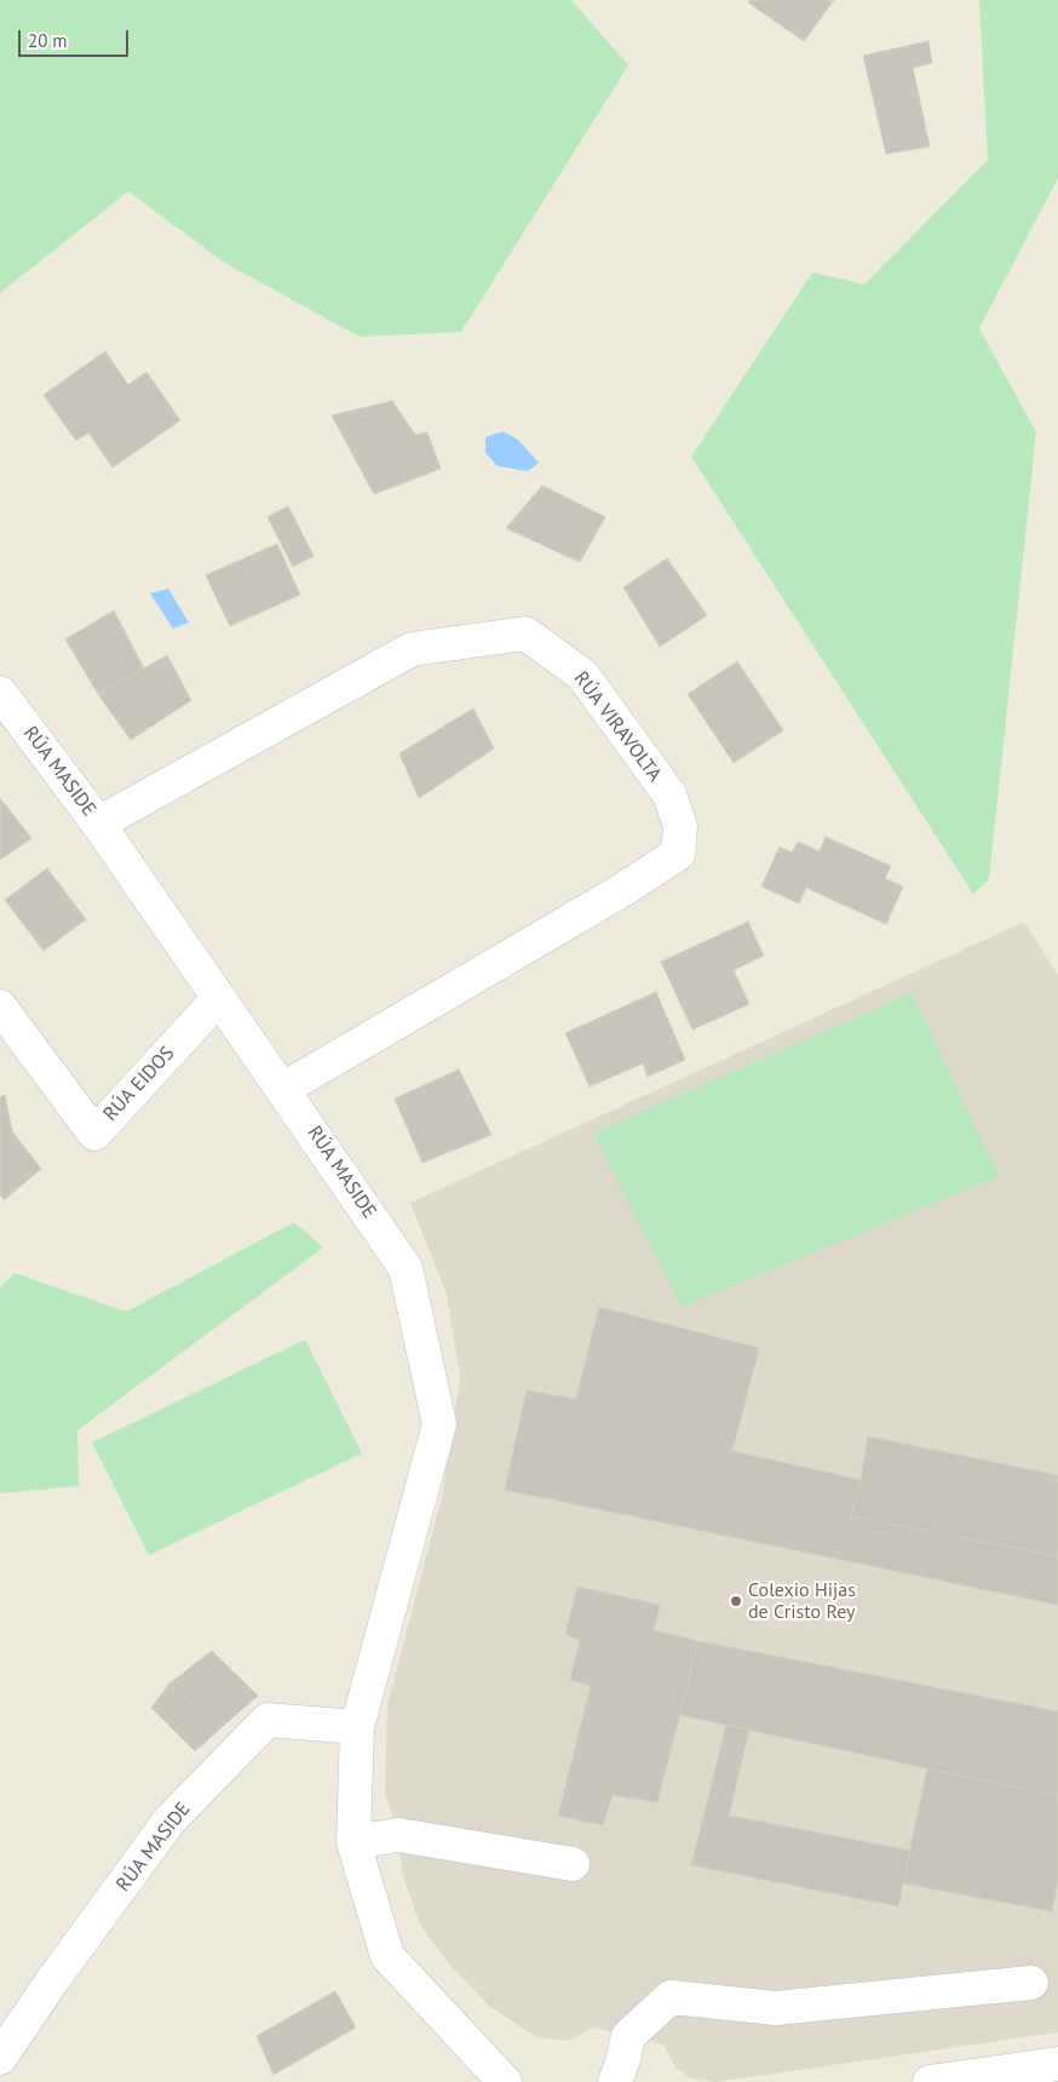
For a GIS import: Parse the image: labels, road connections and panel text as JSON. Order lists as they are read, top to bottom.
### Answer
{
  "streets": {
    "street": ["RÚA VIRAVOLTA", "RÚA MASIDE", "RÚA EIDOS"]
  },
  "crossings": [
    ["RÚA VIRAVOLTA", "RÚA MASIDE"],
    ["RÚA MASIDE", "RÚA EIDOS"]
  ],
  "places": ["Colexio Hijas de Cristo Rey"],
  "scale_bar": "20 m"
}
